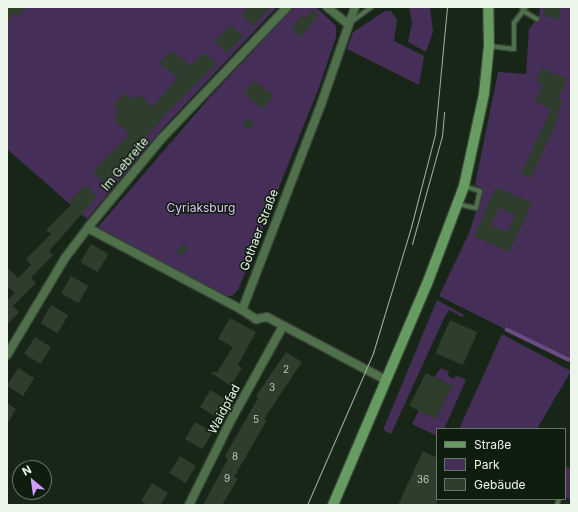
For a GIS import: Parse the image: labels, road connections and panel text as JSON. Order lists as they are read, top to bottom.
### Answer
{
  "streets": {
    "street": ["Im Gebreite", "Gothaer Straße", "Waidpfad"]
  },
  "parks": ["Cyriaksburg"],
  "house_numbers": [
    "2",
    "3",
    "5",
    "8",
    "9",
    "36"
  ],
  "legend": ["Straße", "Park", "Gebäude"],
  "north": "top left"
}
